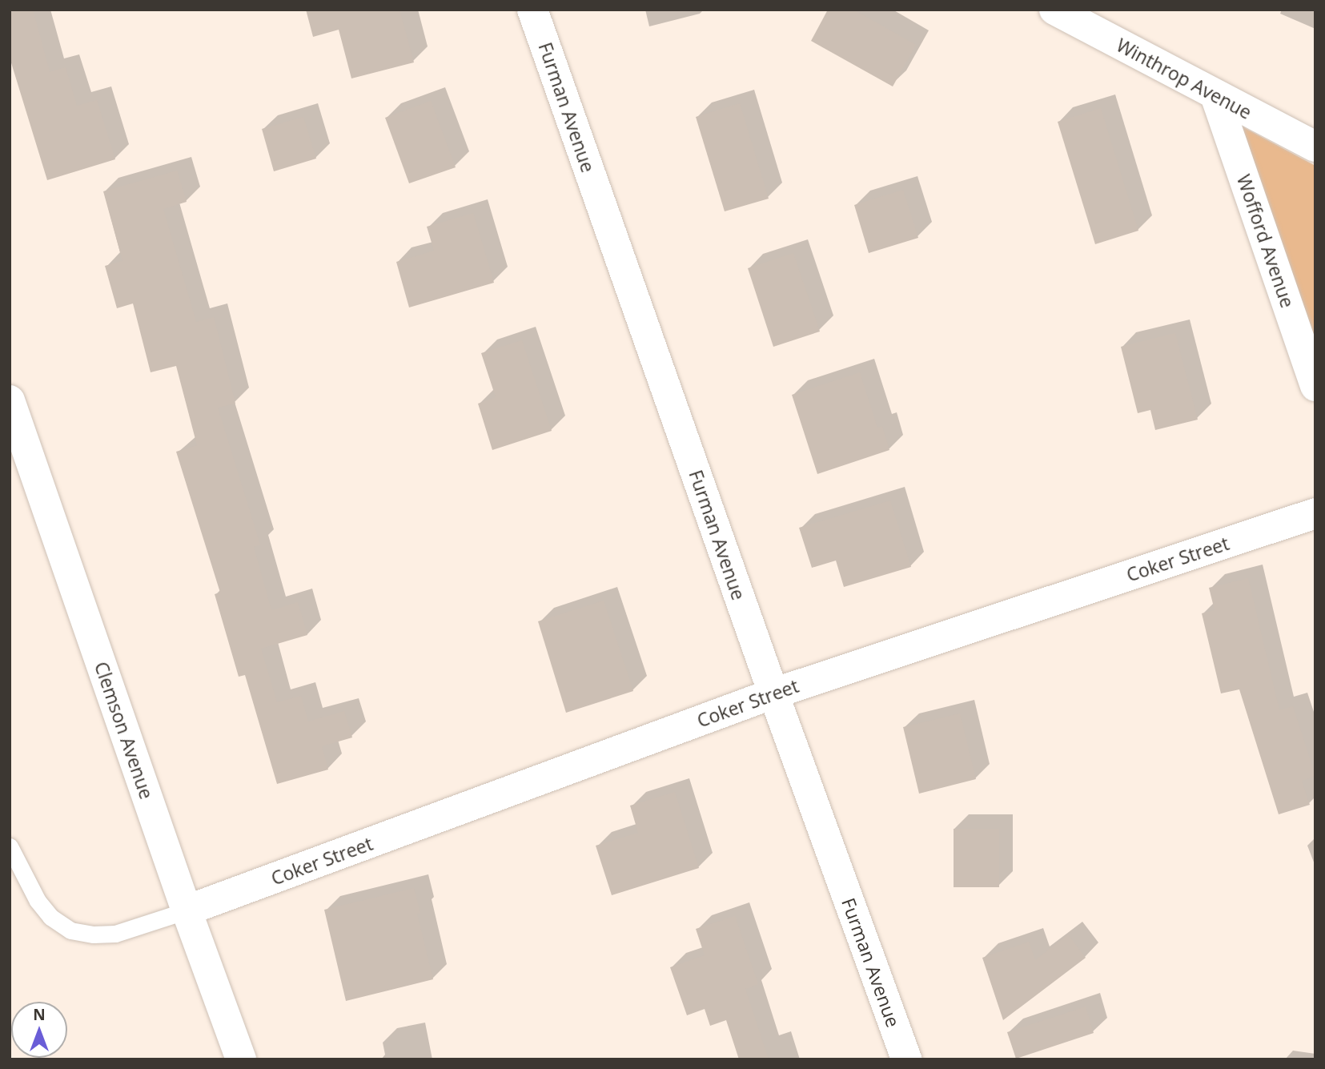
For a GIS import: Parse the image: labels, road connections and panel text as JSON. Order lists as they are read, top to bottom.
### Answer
{
  "streets": {
    "street": [
      "Winthrop Avenue",
      "Furman Avenue",
      "Wofford Avenue",
      "Coker Street",
      "Clemson Avenue"
    ]
  },
  "crossings": [
    ["Winthrop Avenue", "Wofford Avenue"],
    ["Furman Avenue", "Coker Street"],
    ["Coker Street", "Clemson Avenue"]
  ],
  "north": "top"
}
